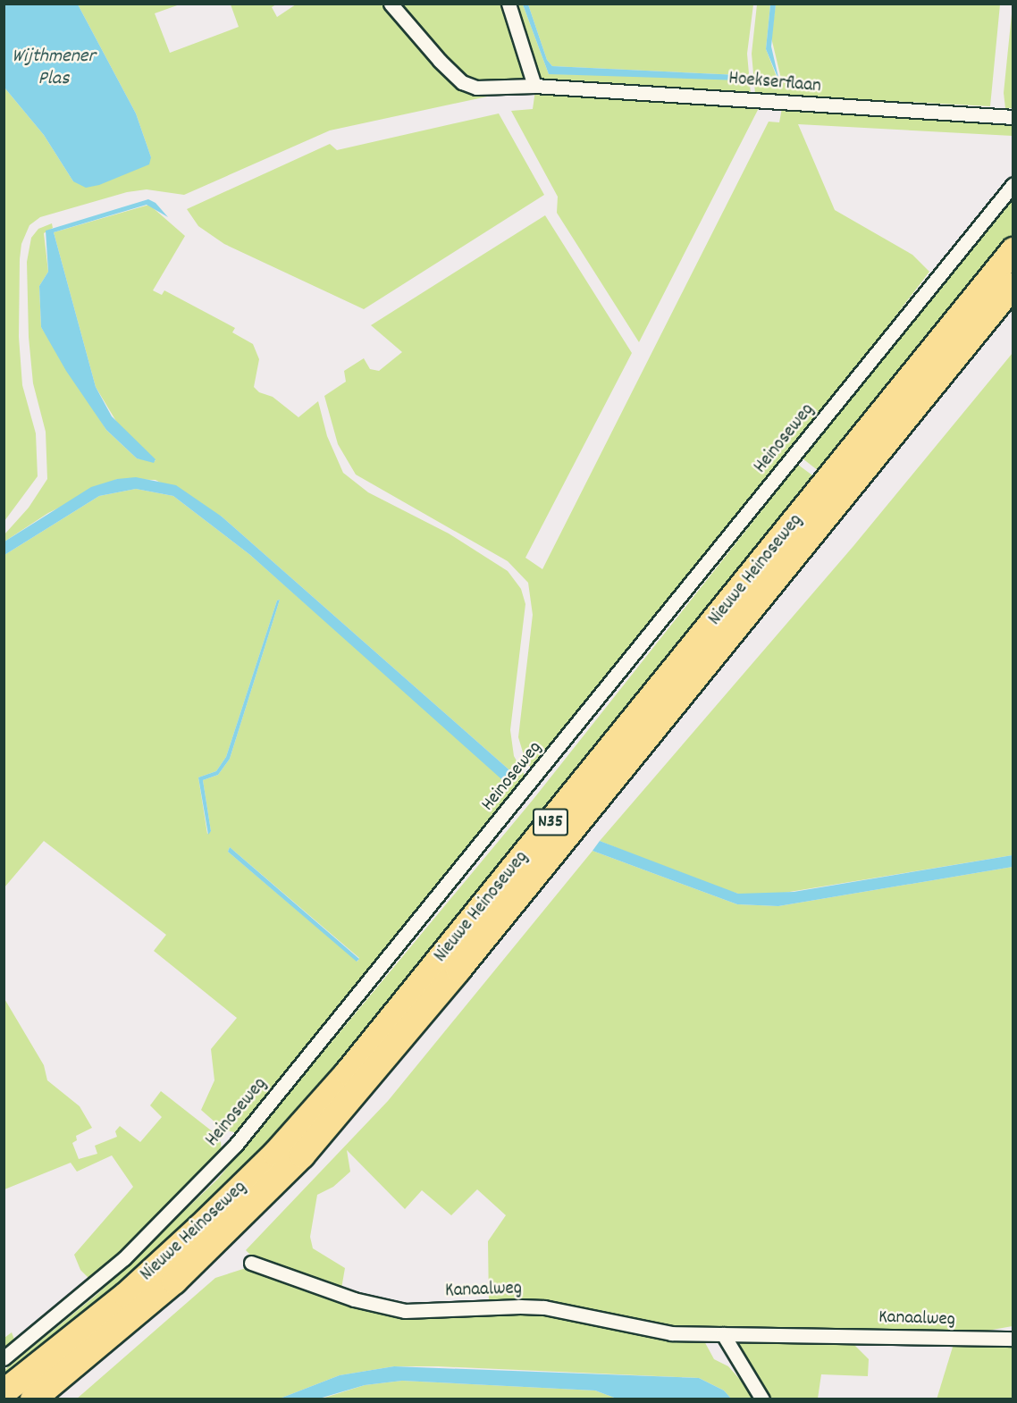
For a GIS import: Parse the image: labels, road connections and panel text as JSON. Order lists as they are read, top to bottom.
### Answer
{
  "streets": {
    "highway": ["Nieuwe Heinoseweg", "N35"],
    "street": ["Hoekserflaan", "Heinoseweg", "Kanaalweg"]
  },
  "water": ["Wijthmener Plas"]
}
